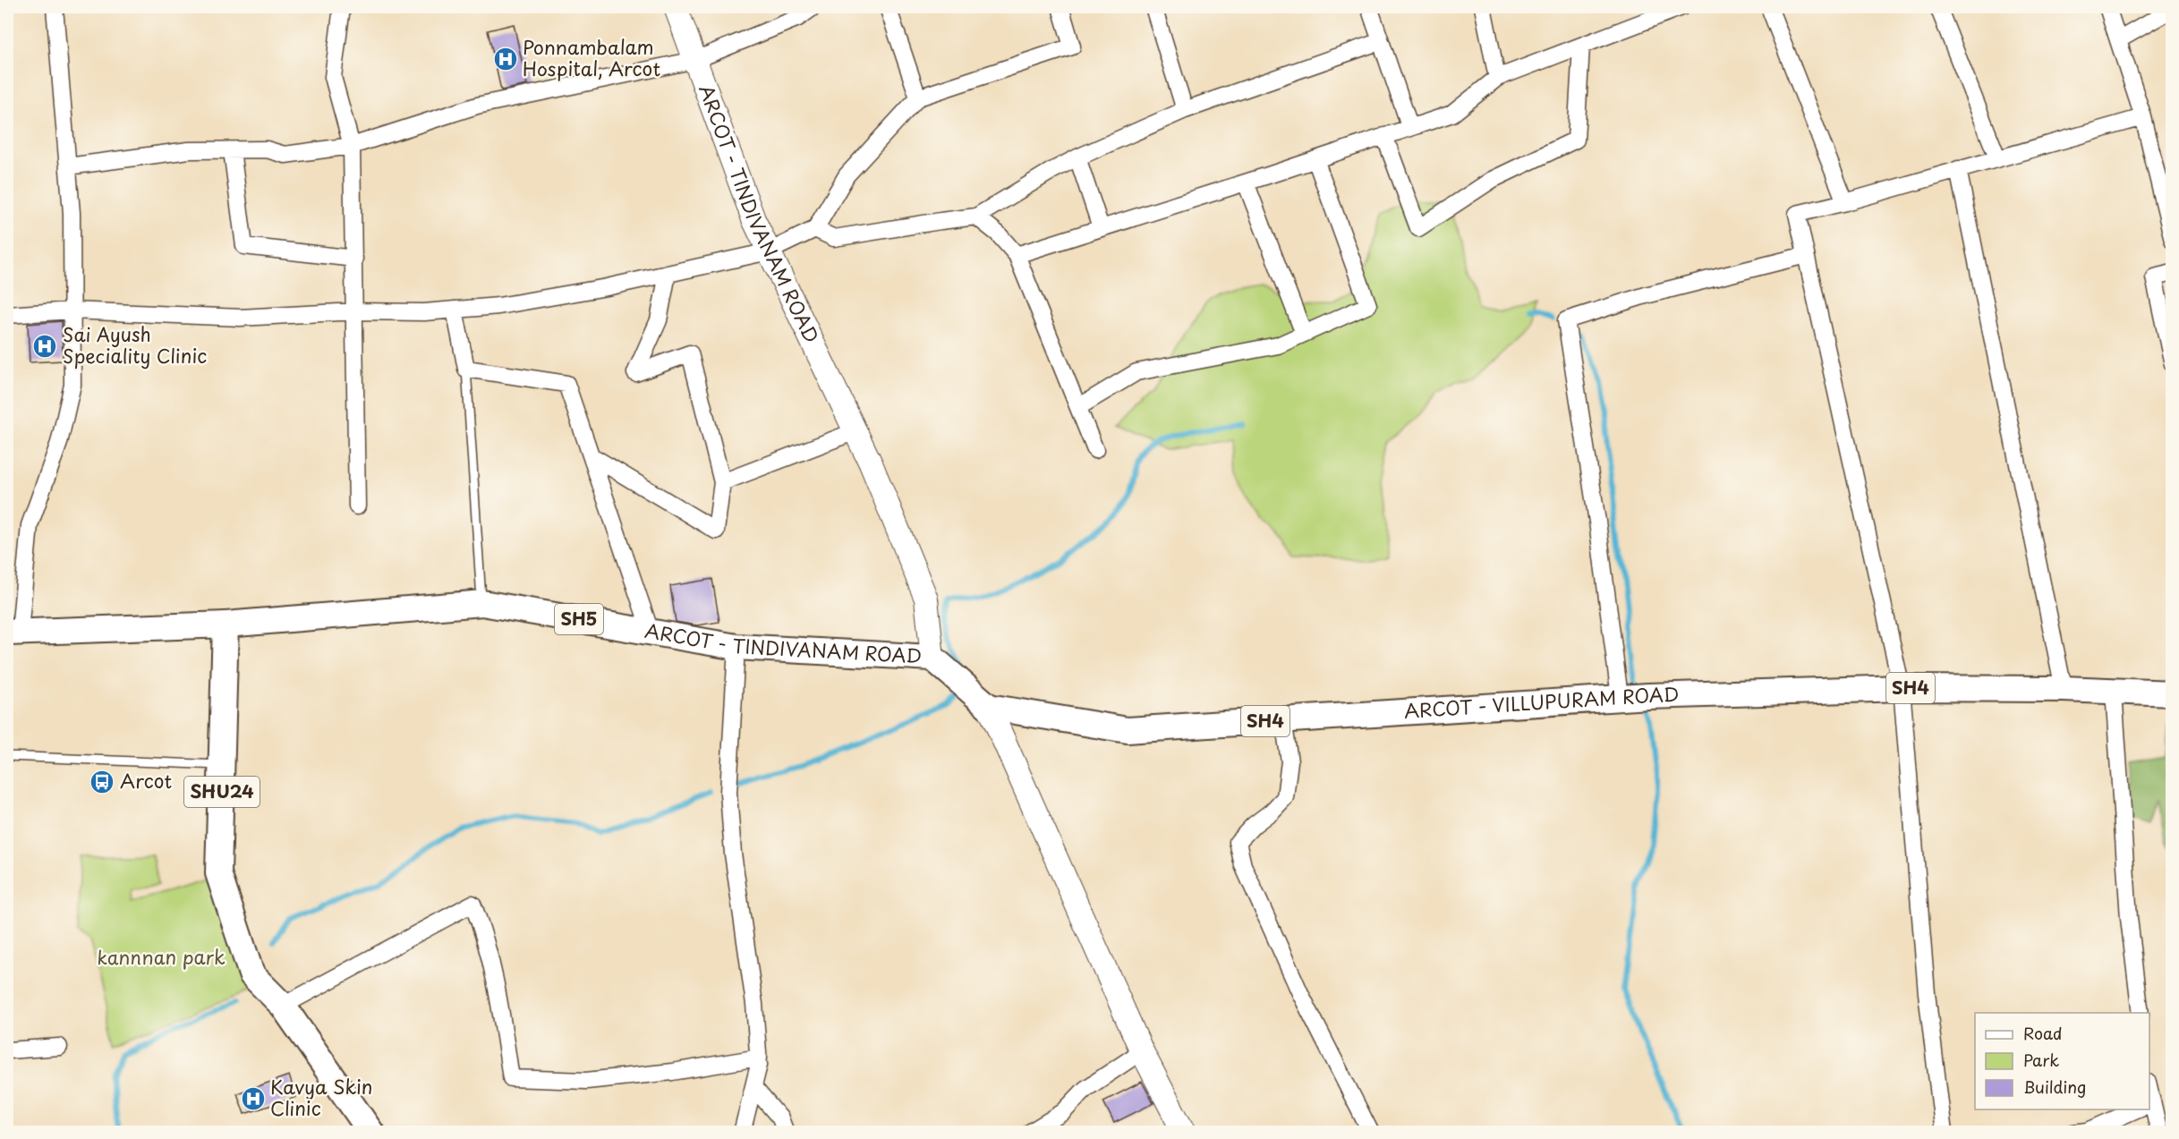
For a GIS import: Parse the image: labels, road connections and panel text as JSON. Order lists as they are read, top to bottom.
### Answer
{
  "streets": {
    "main road": [
      "ARCOT - TINDIVANAM ROAD",
      "SH5",
      "SH4",
      "ARCOT - VILLUPURAM ROAD",
      "SHU24"
    ]
  },
  "crossings": [
    ["ARCOT - TINDIVANAM ROAD", "SHU24"]
  ],
  "parks": ["kannnan park"],
  "places": {
    "hospital": ["Ponnambalam Hospital, Arcot", "Sai Ayush Speciality Clinic", "Kavya Skin Clinic"],
    "bus stop": ["Arcot"]
  },
  "legend": ["Road", "Park", "Building"]
}
